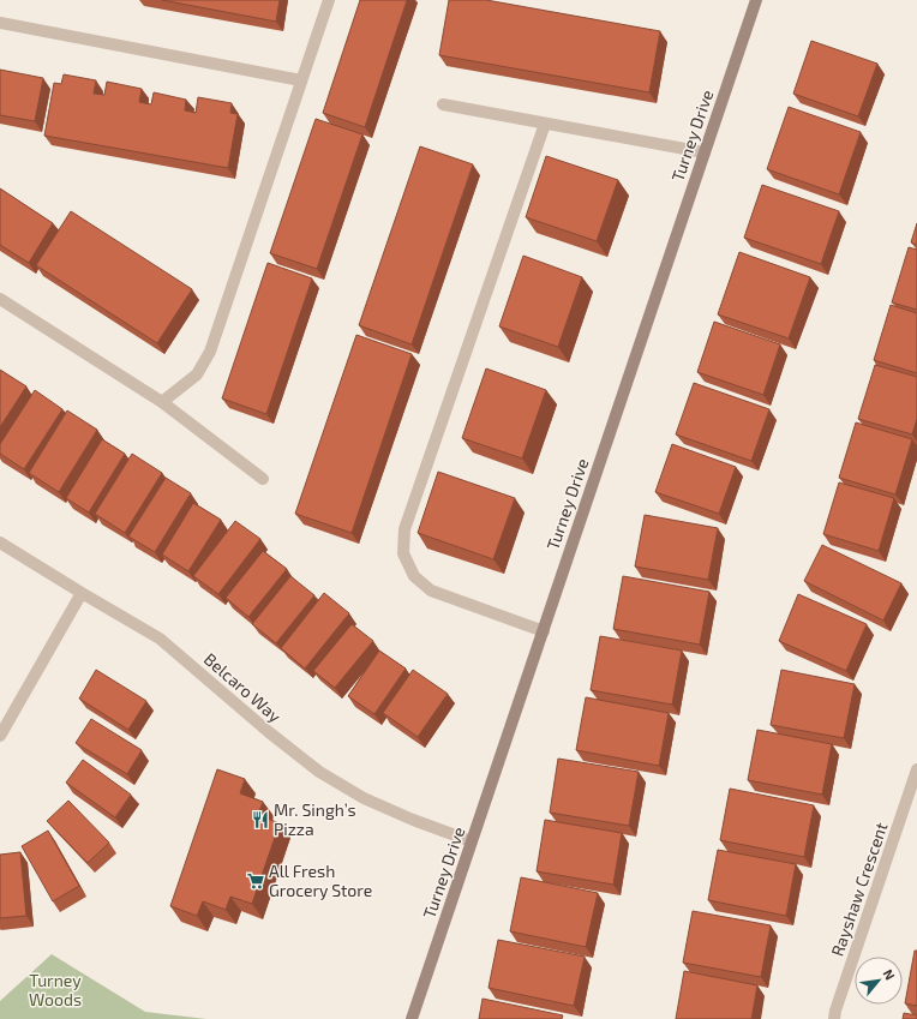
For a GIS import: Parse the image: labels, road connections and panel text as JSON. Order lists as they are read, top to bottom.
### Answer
{
  "streets": {
    "street": ["Turney Drive", "Belcaro Way", "Rayshaw Crescent"]
  },
  "crossings": [
    ["Turney Drive", "Belcaro Way"]
  ],
  "parks": ["Turney Woods"],
  "places": {
    "restaurant": ["Mr. Singh’s Pizza"],
    "supermarket": ["All Fresh Grocery Store"]
  },
  "north": "top right"
}
